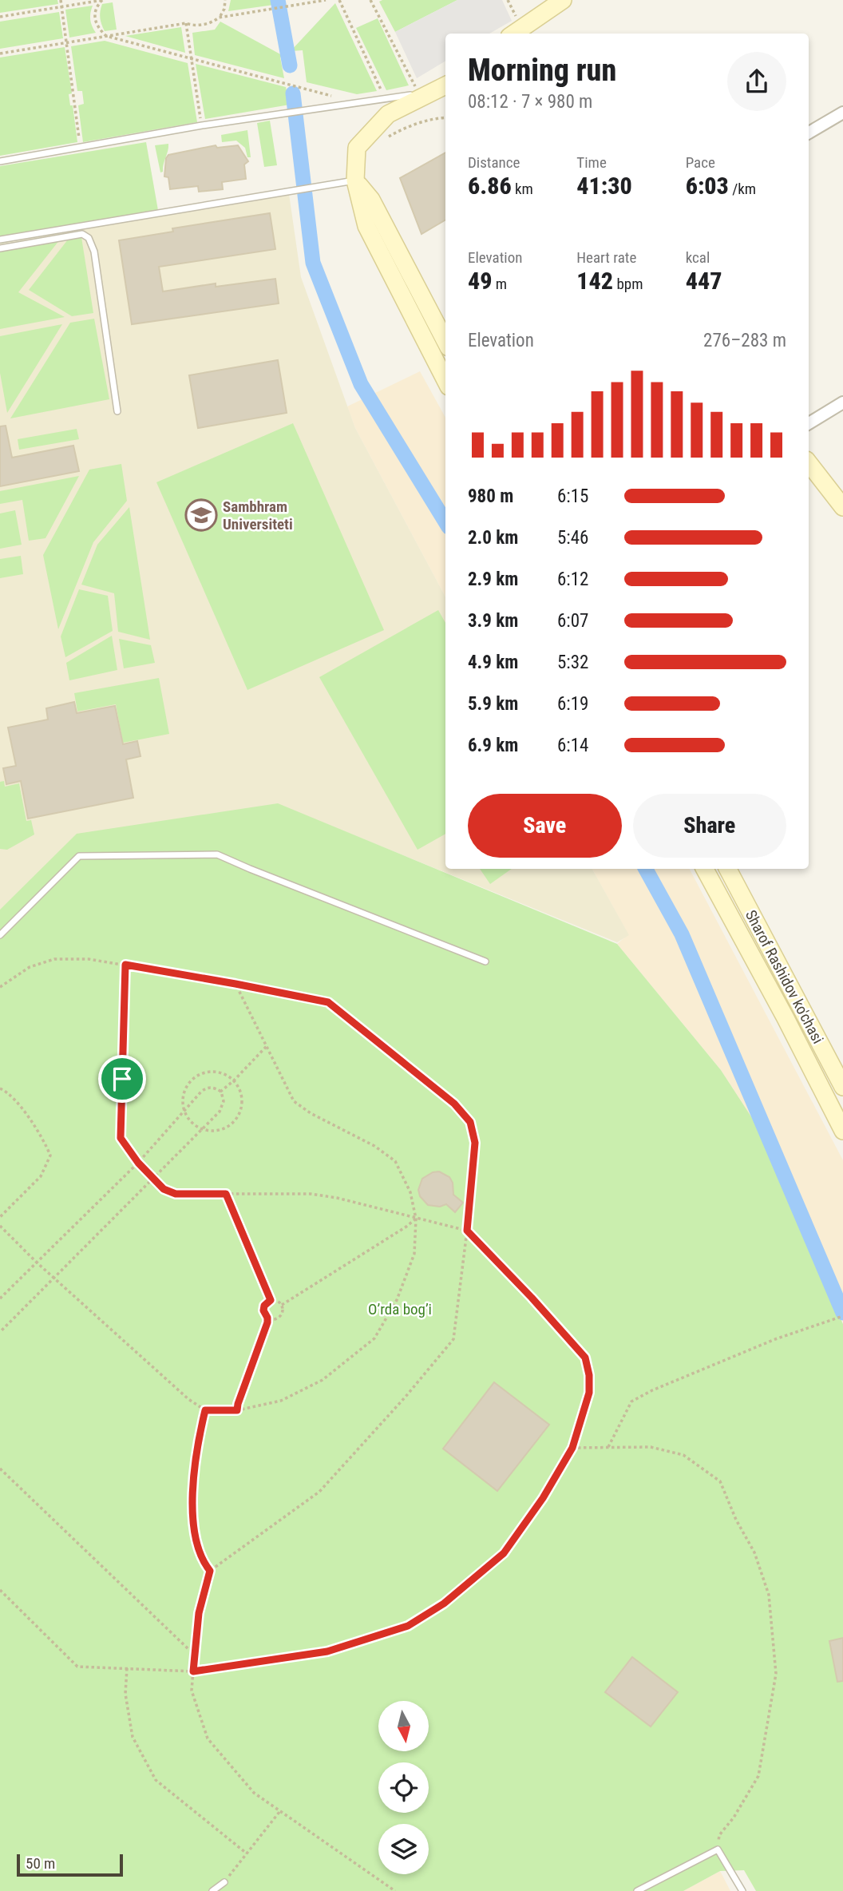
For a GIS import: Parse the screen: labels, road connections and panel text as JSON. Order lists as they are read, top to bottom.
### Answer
{
  "streets": {
    "street": ["Sharof Rashidov ko'chasi"]
  },
  "parks": ["O’rda bog’i"],
  "places": {
    "school or university": ["Sambhram Universiteti"]
  },
  "scale_bar": "50 m",
  "north": "bottom",
  "page": {
    "heading": ["Morning run", "08:12 · 7 × 980 m"],
    "stats": [
      ["Distance", "6.86 km"],
      ["Time", "41:30"],
      ["Pace", "6:03 /km"],
      ["Elevation", "49 m"],
      ["Heart rate", "142 bpm"],
      ["kcal", "447"]
    ],
    "chart": ["Elevation", "276–283 m"],
    "list": [
      {
        "name": "980 m",
        "note": "6:15"
      },
      {
        "name": "2.0 km",
        "note": "5:46"
      },
      {
        "name": "2.9 km",
        "note": "6:12"
      },
      {
        "name": "3.9 km",
        "note": "6:07"
      },
      {
        "name": "4.9 km",
        "note": "5:32"
      },
      {
        "name": "5.9 km",
        "note": "6:19"
      },
      {
        "name": "6.9 km",
        "note": "6:14"
      }
    ],
    "buttons": ["Save", "Share"],
    "scale": "50 m"
  }
}
